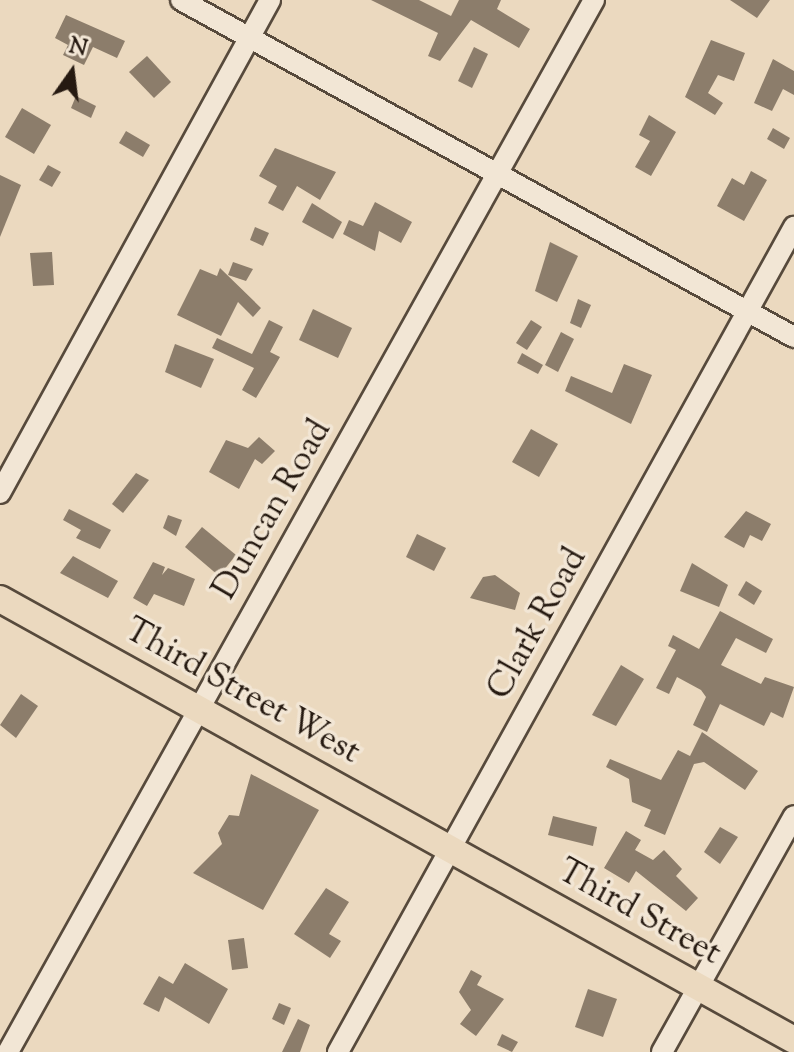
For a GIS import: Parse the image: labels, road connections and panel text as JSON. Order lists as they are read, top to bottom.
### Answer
{
  "streets": {
    "main road": ["Third Street West", "Third Street"],
    "street": ["Duncan Road", "Clark Road"]
  },
  "crossings": [
    ["Duncan Road", "Third Street West"],
    ["Clark Road", "Third Street West"],
    ["Clark Road", "Third Street"],
    ["Third Street West", "Third Street"]
  ],
  "north": "top"
}
